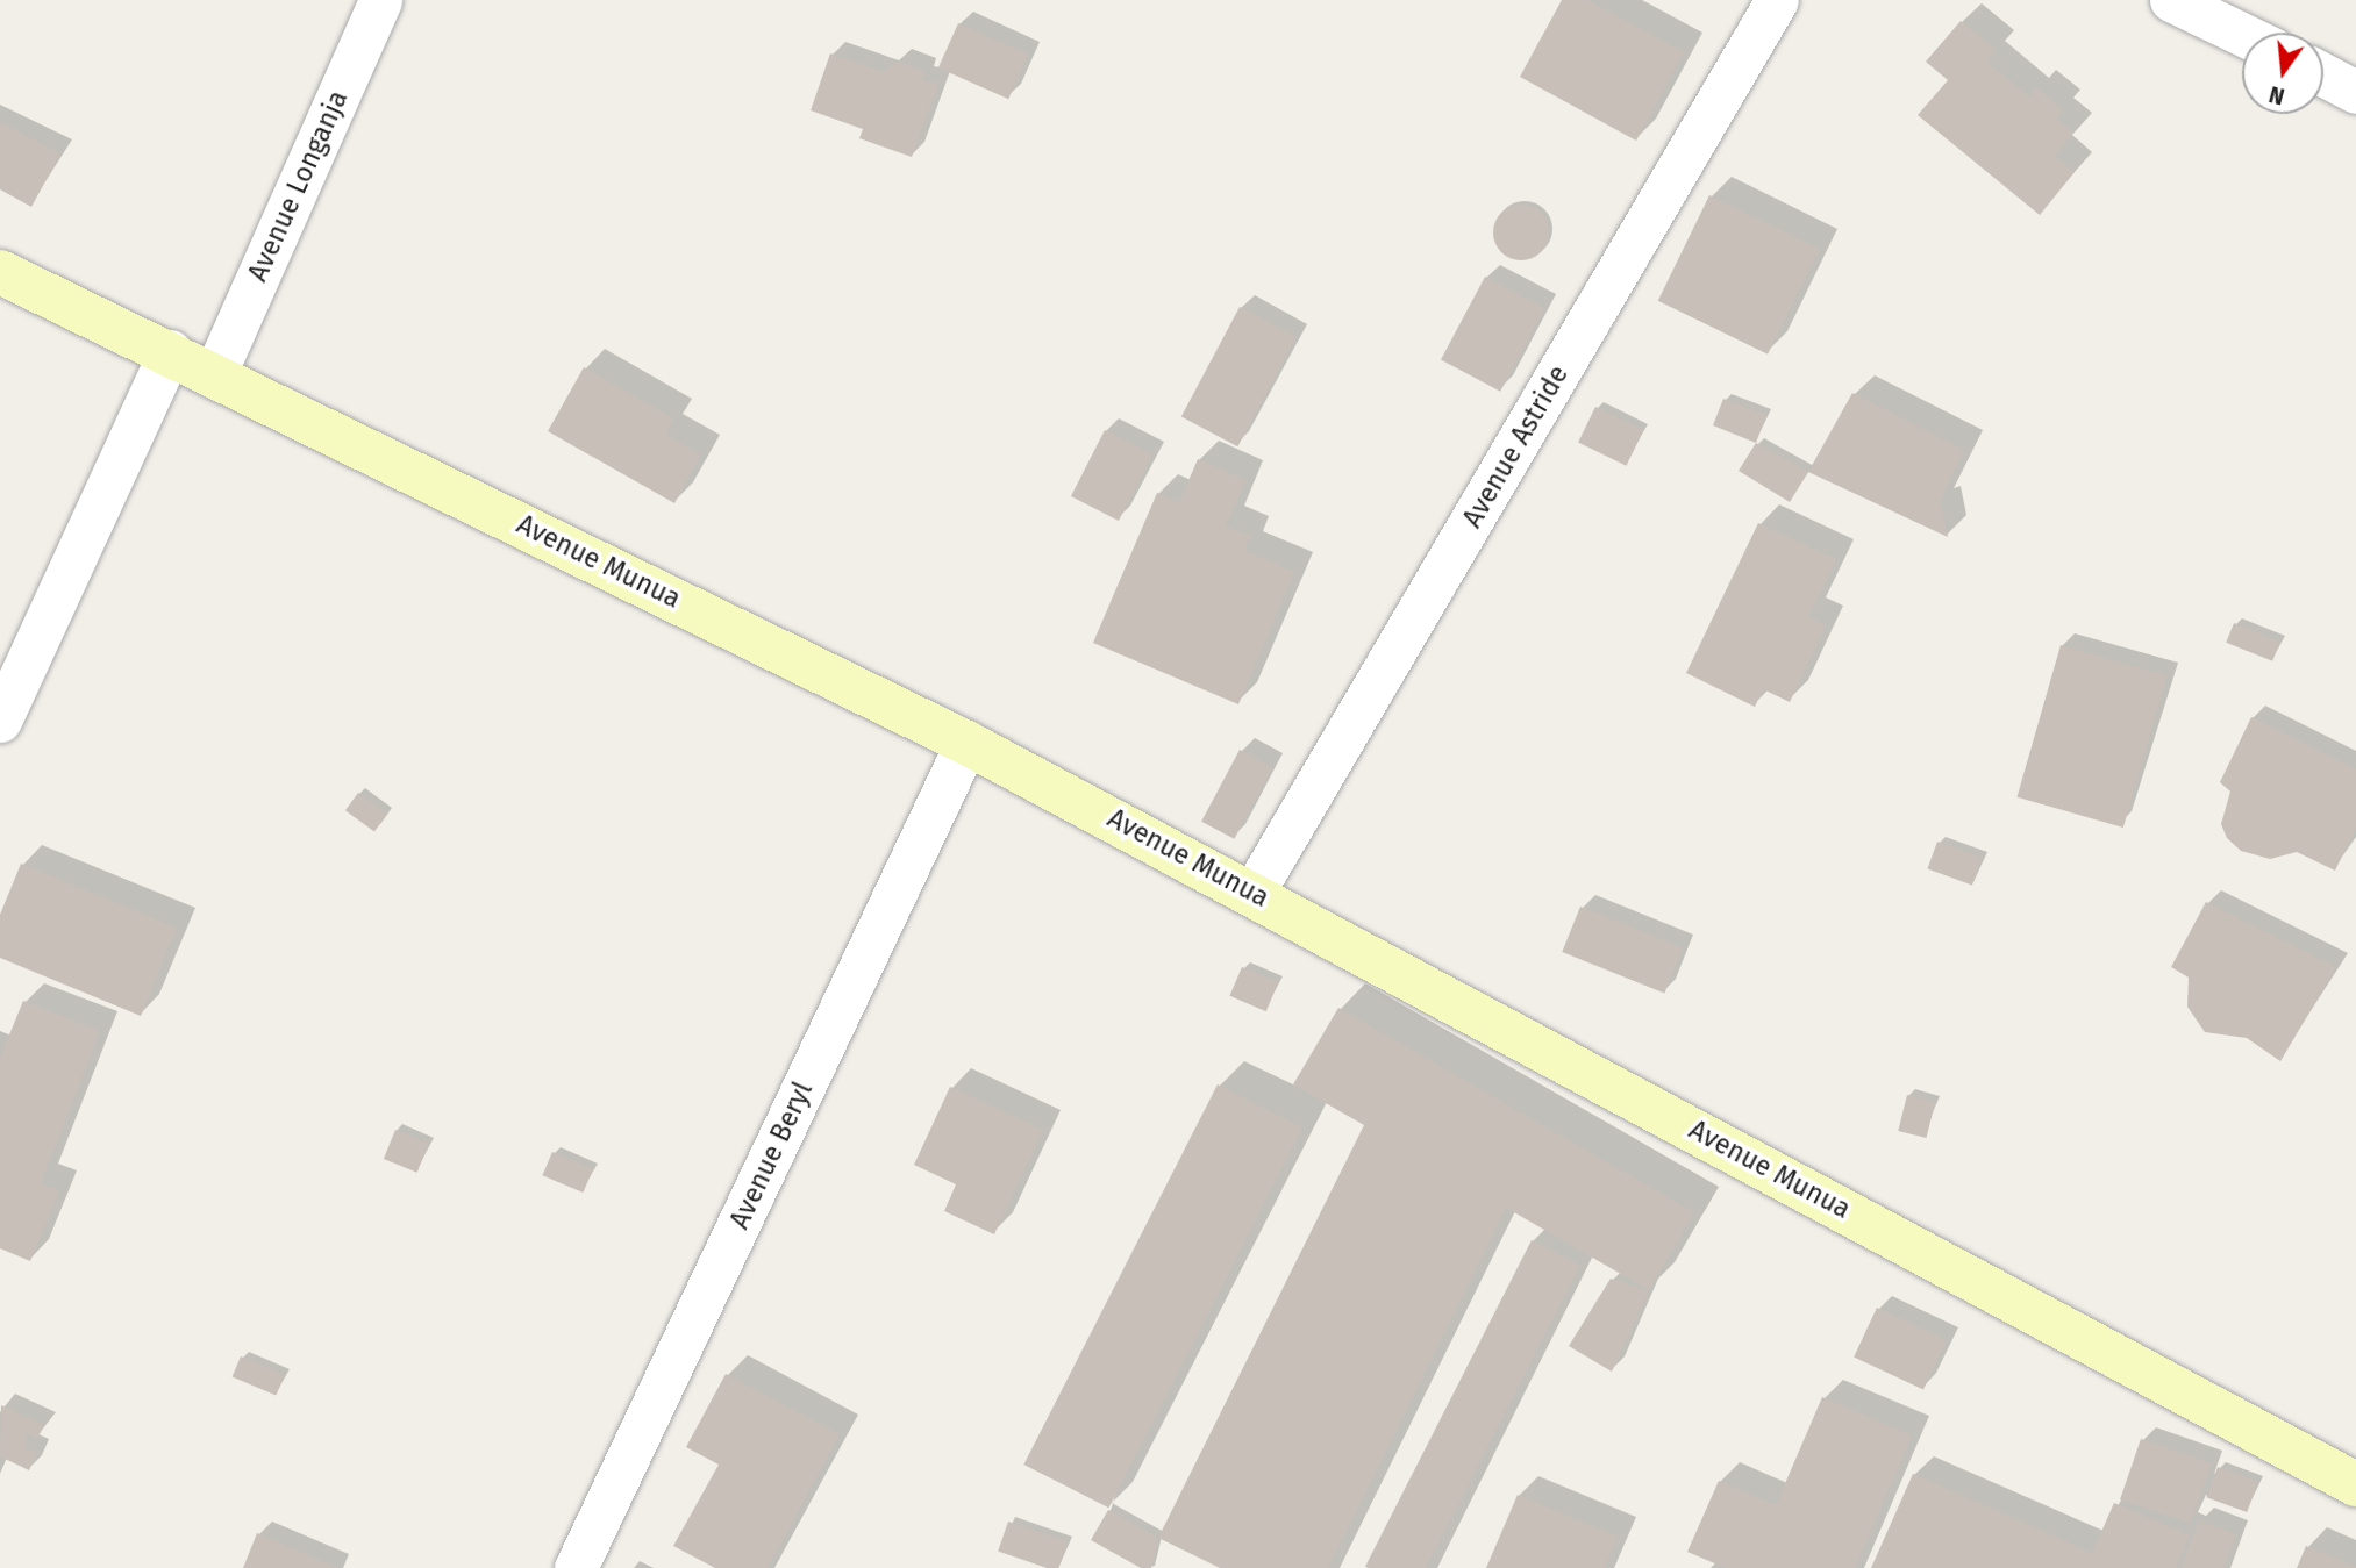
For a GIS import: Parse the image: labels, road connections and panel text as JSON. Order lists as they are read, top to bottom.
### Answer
{
  "streets": {
    "main road": ["Avenue Munua"],
    "street": ["Avenue Longanja", "Avenue Astride", "Avenue Beryl"]
  },
  "crossings": [
    ["Avenue Longanja", "Avenue Munua"],
    ["Avenue Astride", "Avenue Munua"],
    ["Avenue Munua", "Avenue Beryl"]
  ],
  "north": "bottom"
}
